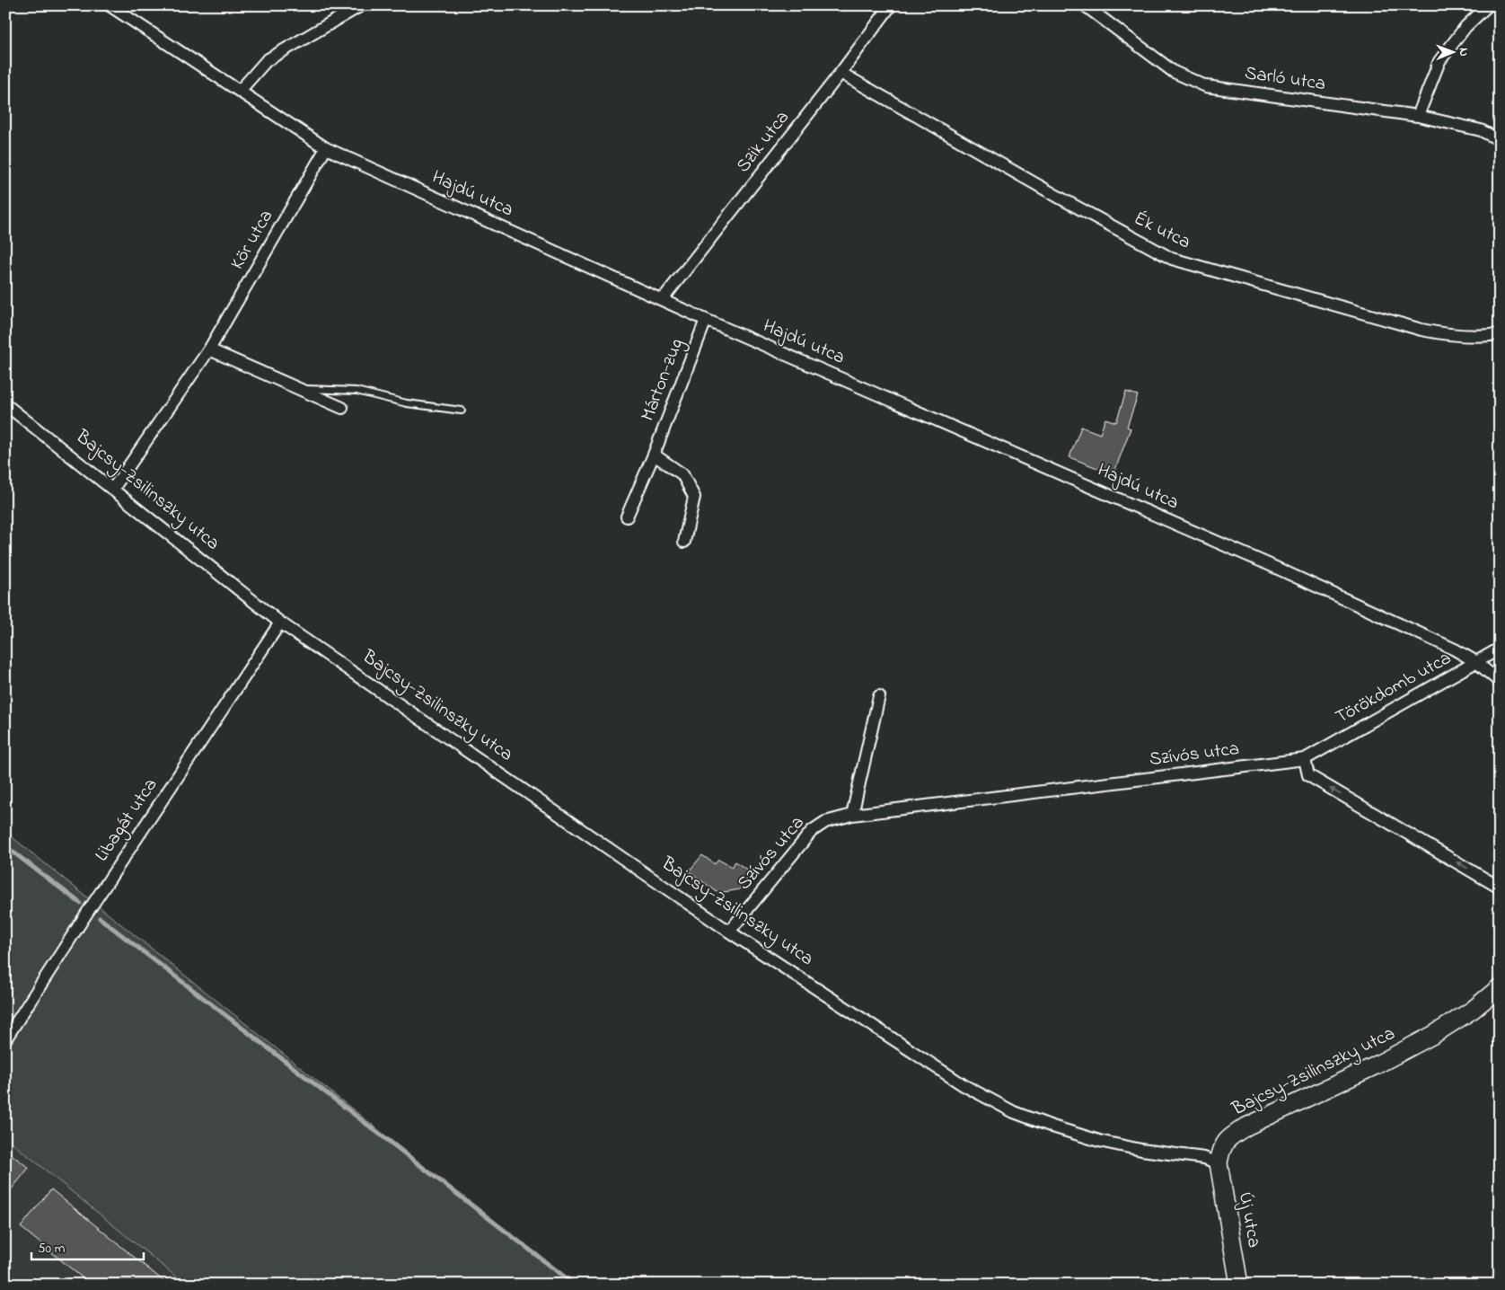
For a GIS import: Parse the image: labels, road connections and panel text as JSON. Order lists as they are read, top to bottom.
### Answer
{
  "streets": {
    "main road": ["Bajcsy-Zsilinszky utca", "Új utca"],
    "street": [
      "Sarló utca",
      "Szik utca",
      "Hajdú utca",
      "Ék utca",
      "Kör utca",
      "Márton-zug",
      "Törökdomb utca",
      "Szívós utca",
      "Libagát utca"
    ]
  },
  "crossings": [
    ["Szik utca", "Hajdú utca"],
    ["Szik utca", "Ék utca"],
    ["Hajdú utca", "Kör utca"],
    ["Hajdú utca", "Márton-zug"],
    ["Hajdú utca", "Törökdomb utca"],
    ["Kör utca", "Bajcsy-Zsilinszky utca"],
    ["Bajcsy-Zsilinszky utca", "Szívós utca"],
    ["Bajcsy-Zsilinszky utca", "Libagát utca"],
    ["Bajcsy-Zsilinszky utca", "Új utca"],
    ["Törökdomb utca", "Szívós utca"]
  ],
  "scale_bar": "50 m",
  "north": "right"
}
